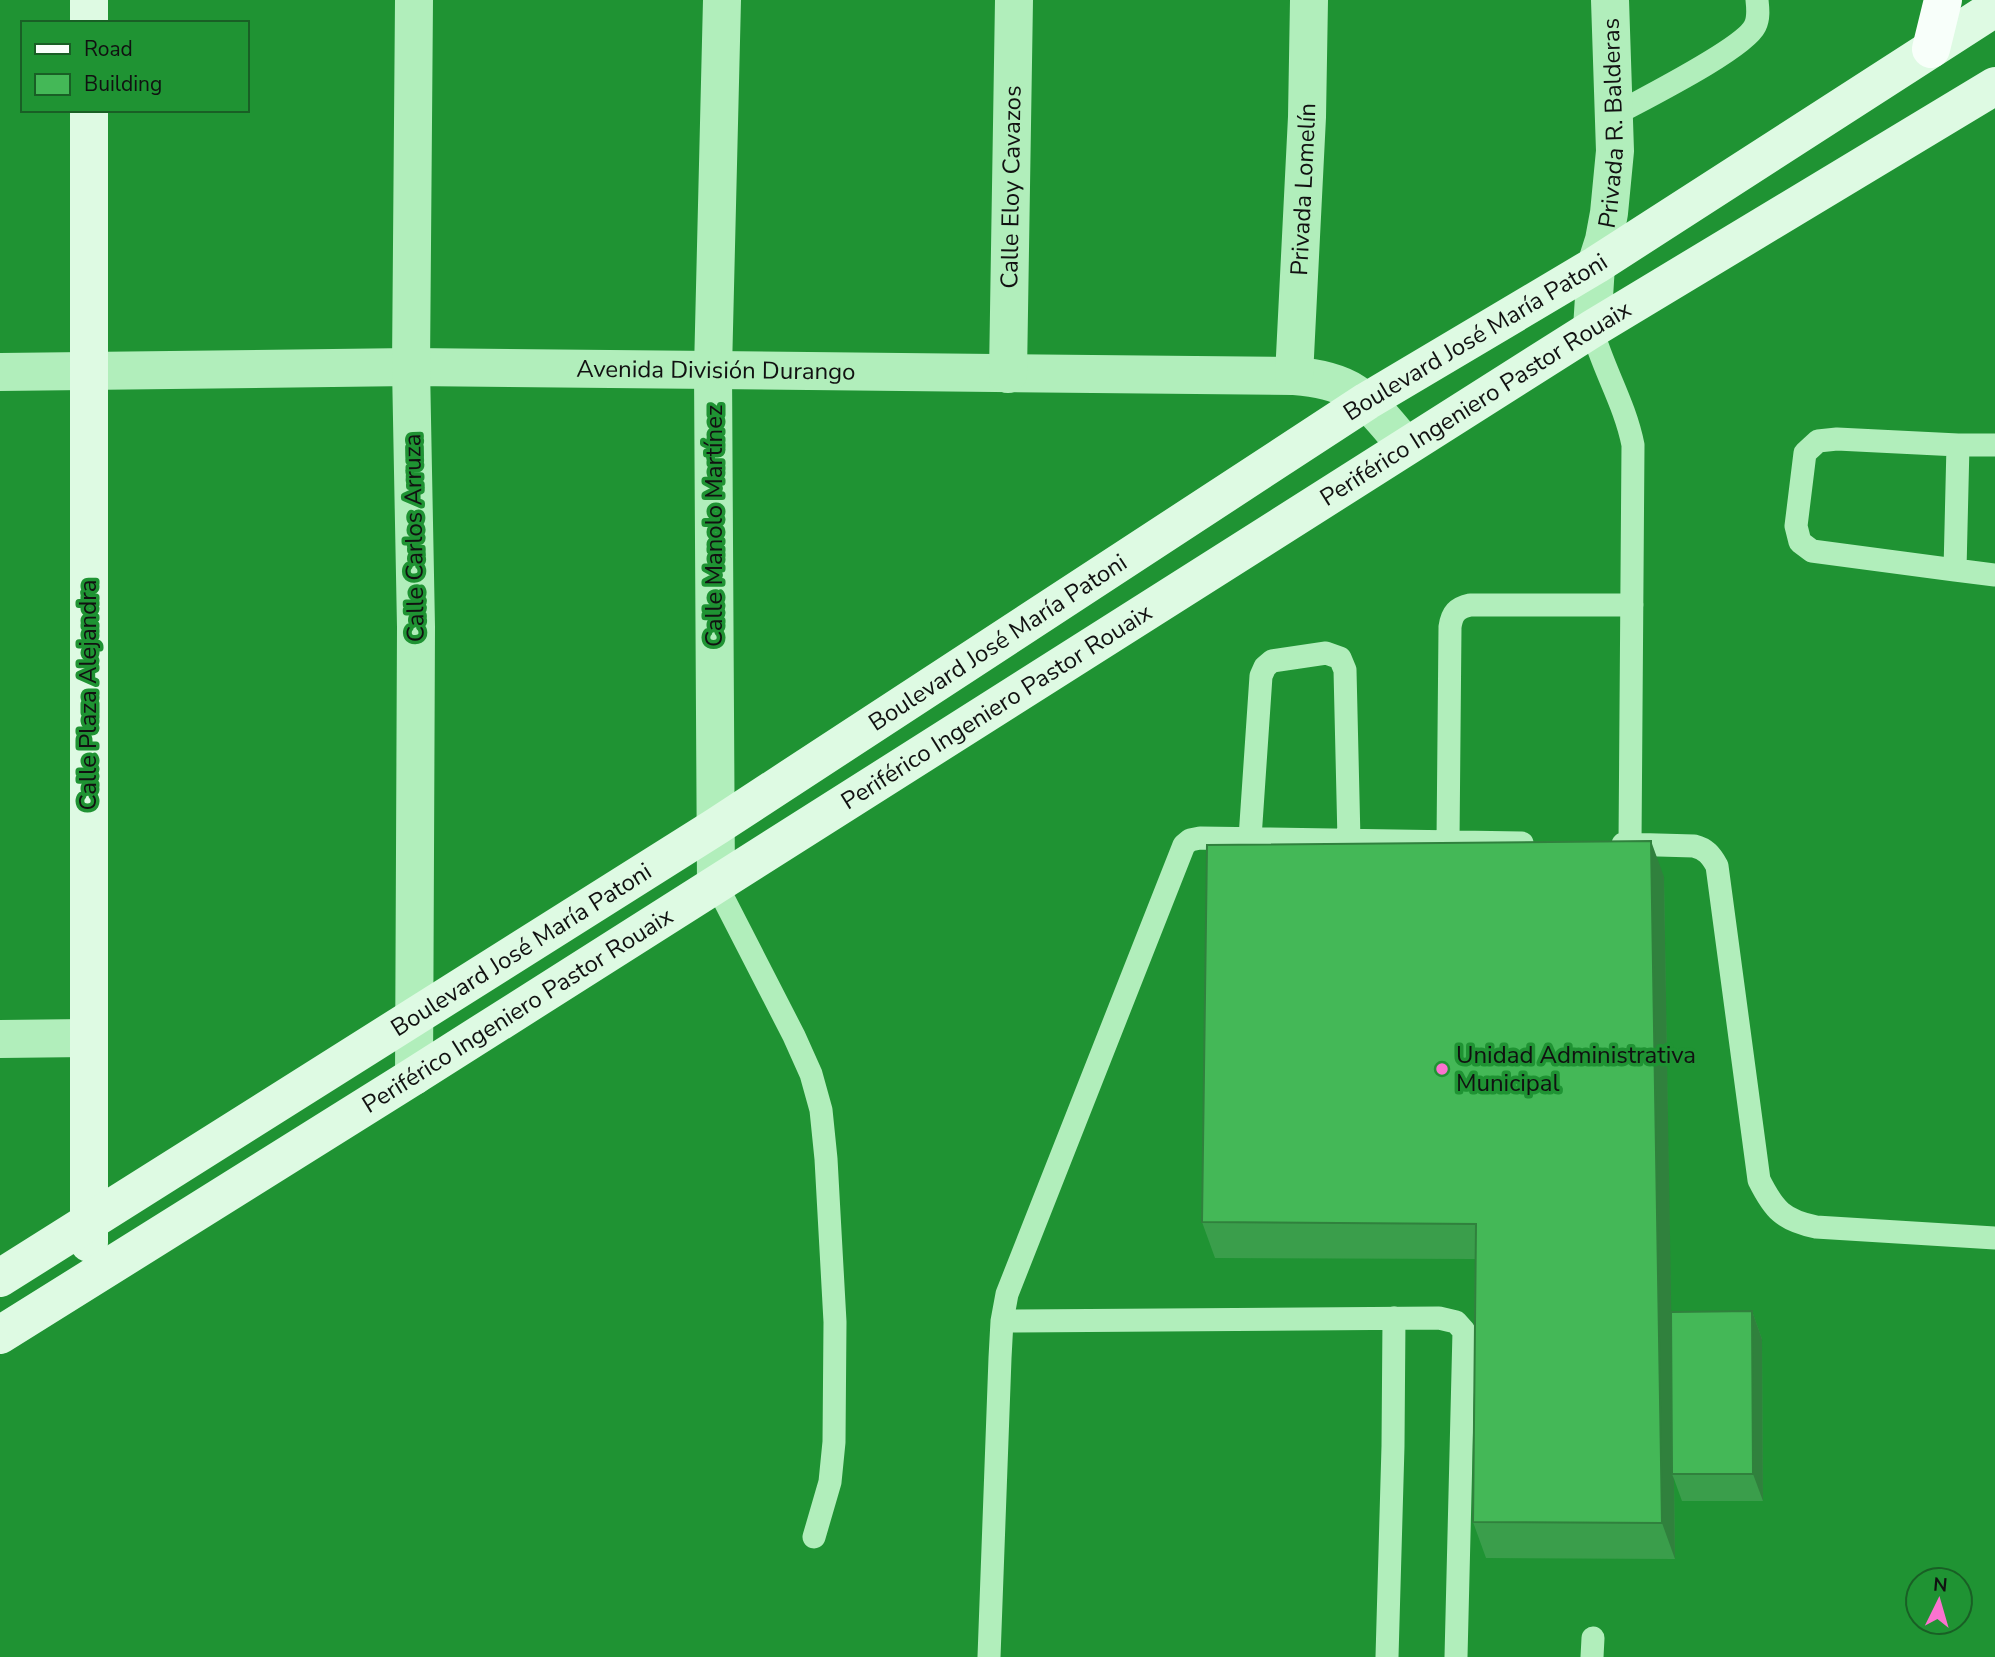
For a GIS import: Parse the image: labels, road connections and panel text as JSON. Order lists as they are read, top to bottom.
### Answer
{
  "streets": {
    "main road": ["Boulevard José María Patoni", "Periférico Ingeniero Pastor Rouaix", "Calle Plaza Alejandra"],
    "street": [
      "Privada R. Balderas",
      "Calle Eloy Cavazos",
      "Privada Lomelín",
      "Avenida División Durango",
      "Calle Manolo Martínez",
      "Calle Carlos Arruza"
    ]
  },
  "crossings": [
    ["Privada R. Balderas", "Boulevard José María Patoni"],
    ["Privada R. Balderas", "Periférico Ingeniero Pastor Rouaix"],
    ["Calle Eloy Cavazos", "Avenida División Durango"],
    ["Privada Lomelín", "Avenida División Durango"],
    ["Boulevard José María Patoni", "Avenida División Durango"],
    ["Boulevard José María Patoni", "Calle Manolo Martínez"],
    ["Boulevard José María Patoni", "Calle Carlos Arruza"],
    ["Boulevard José María Patoni", "Calle Plaza Alejandra"],
    ["Avenida División Durango", "Periférico Ingeniero Pastor Rouaix"],
    ["Avenida División Durango", "Calle Manolo Martínez"],
    ["Avenida División Durango", "Calle Carlos Arruza"],
    ["Avenida División Durango", "Calle Plaza Alejandra"],
    ["Periférico Ingeniero Pastor Rouaix", "Calle Manolo Martínez"],
    ["Periférico Ingeniero Pastor Rouaix", "Calle Carlos Arruza"],
    ["Periférico Ingeniero Pastor Rouaix", "Calle Plaza Alejandra"]
  ],
  "places": ["Unidad Administrativa Municipal"],
  "legend": ["Road", "Building"],
  "north": "top"
}
